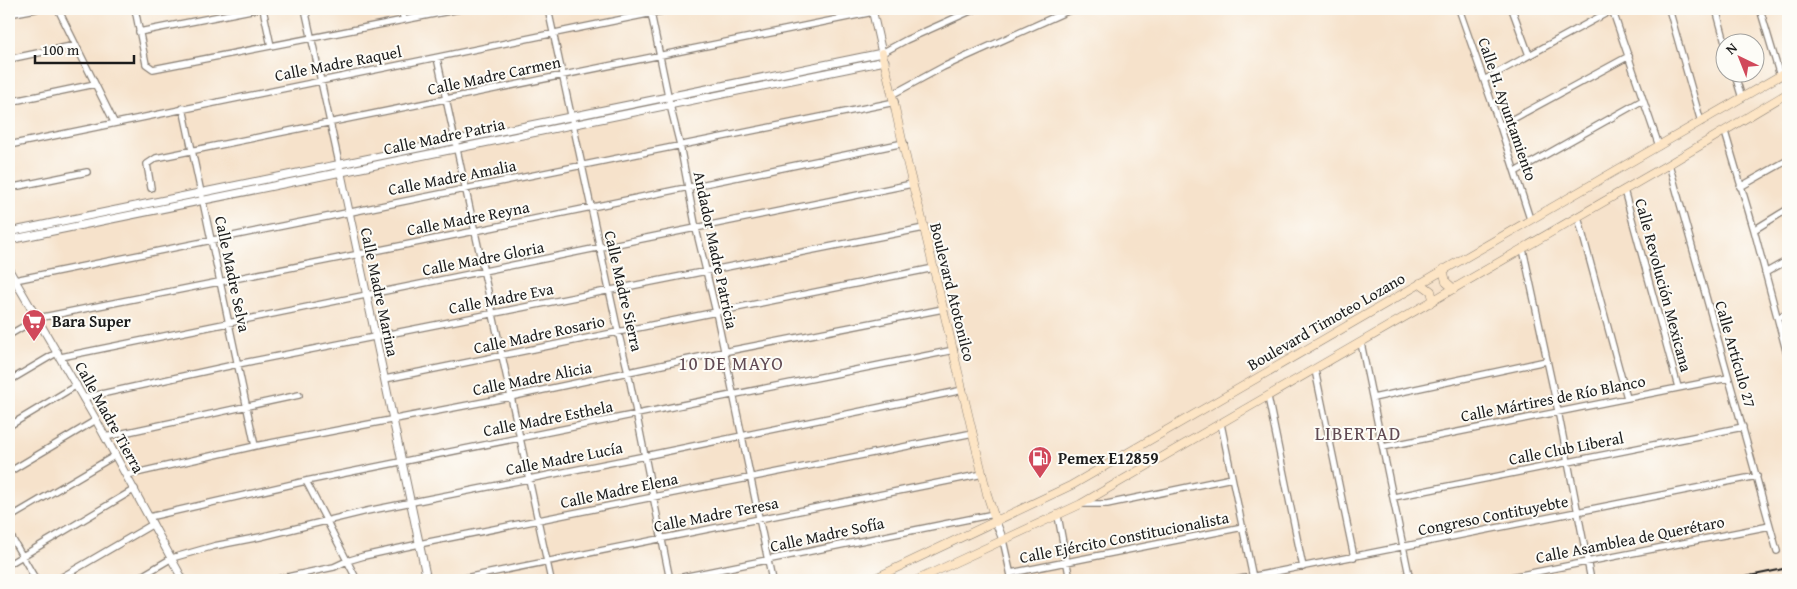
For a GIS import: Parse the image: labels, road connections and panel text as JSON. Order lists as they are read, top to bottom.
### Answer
{
  "streets": {
    "main road": ["Boulevard Atotonilco", "Boulevard Timoteo Lozano"],
    "street": [
      "Calle Madre Raquel",
      "Calle Madre Carmen",
      "Calle H. Ayuntamiento",
      "Calle Madre Patria",
      "Calle Madre Amalia",
      "Calle Madre Reyna",
      "Andador Madre Patricia",
      "Calle Madre Gloria",
      "Calle Madre Selva",
      "Calle Revolución Mexicana",
      "Calle Madre Sierra",
      "Calle Madre Marina",
      "Calle Madre Eva",
      "Calle Madre Rosario",
      "Calle Artículo 27",
      "Calle Madre Alicia",
      "Calle Mártires de Río Blanco",
      "Calle Madre Tierra",
      "Calle Madre Esthela",
      "Calle Club Liberal",
      "Calle Madre Lucía",
      "Calle Madre Elena",
      "Calle Madre Teresa",
      "Congreso Contituyebte",
      "Calle Madre Sofía",
      "Calle Ejército Constitucionalista",
      "Calle Asamblea de Querétaro"
    ]
  },
  "crossings": [
    ["Calle Madre Raquel", "Andador Madre Patricia"],
    ["Calle Madre Raquel", "Calle Madre Selva"],
    ["Calle Madre Raquel", "Calle Madre Sierra"],
    ["Calle Madre Raquel", "Calle Madre Marina"],
    ["Calle Madre Carmen", "Andador Madre Patricia"],
    ["Calle Madre Carmen", "Calle Madre Selva"],
    ["Calle Madre Carmen", "Calle Madre Sierra"],
    ["Calle Madre Carmen", "Calle Madre Marina"],
    ["Calle Madre Carmen", "Boulevard Atotonilco"],
    ["Calle H. Ayuntamiento", "Boulevard Timoteo Lozano"],
    ["Calle Madre Patria", "Andador Madre Patricia"],
    ["Calle Madre Patria", "Calle Madre Selva"],
    ["Calle Madre Patria", "Calle Madre Sierra"],
    ["Calle Madre Patria", "Calle Madre Marina"],
    ["Calle Madre Patria", "Boulevard Atotonilco"],
    ["Calle Madre Amalia", "Andador Madre Patricia"],
    ["Calle Madre Amalia", "Calle Madre Selva"],
    ["Calle Madre Amalia", "Calle Madre Sierra"],
    ["Calle Madre Amalia", "Calle Madre Marina"],
    ["Calle Madre Amalia", "Boulevard Atotonilco"],
    ["Calle Madre Amalia", "Calle Madre Tierra"],
    ["Calle Madre Reyna", "Andador Madre Patricia"],
    ["Calle Madre Reyna", "Calle Madre Selva"],
    ["Calle Madre Reyna", "Calle Madre Sierra"],
    ["Calle Madre Reyna", "Calle Madre Marina"],
    ["Calle Madre Reyna", "Boulevard Atotonilco"],
    ["Calle Madre Reyna", "Calle Madre Tierra"],
    ["Andador Madre Patricia", "Calle Madre Gloria"],
    ["Andador Madre Patricia", "Calle Madre Eva"],
    ["Andador Madre Patricia", "Calle Madre Rosario"],
    ["Andador Madre Patricia", "Calle Madre Alicia"],
    ["Andador Madre Patricia", "Calle Madre Esthela"],
    ["Andador Madre Patricia", "Calle Madre Lucía"],
    ["Andador Madre Patricia", "Calle Madre Elena"],
    ["Andador Madre Patricia", "Calle Madre Teresa"],
    ["Andador Madre Patricia", "Calle Madre Sofía"],
    ["Calle Madre Gloria", "Calle Madre Selva"],
    ["Calle Madre Gloria", "Calle Madre Sierra"],
    ["Calle Madre Gloria", "Calle Madre Marina"],
    ["Calle Madre Gloria", "Boulevard Atotonilco"],
    ["Calle Madre Gloria", "Calle Madre Tierra"],
    ["Calle Madre Selva", "Calle Madre Eva"],
    ["Calle Madre Selva", "Calle Madre Alicia"],
    ["Calle Revolución Mexicana", "Calle Mártires de Río Blanco"],
    ["Calle Madre Sierra", "Calle Madre Eva"],
    ["Calle Madre Sierra", "Calle Madre Rosario"],
    ["Calle Madre Sierra", "Calle Madre Alicia"],
    ["Calle Madre Sierra", "Calle Madre Esthela"],
    ["Calle Madre Sierra", "Calle Madre Lucía"],
    ["Calle Madre Sierra", "Calle Madre Elena"],
    ["Calle Madre Sierra", "Calle Madre Teresa"],
    ["Calle Madre Sierra", "Calle Madre Sofía"],
    ["Calle Madre Marina", "Calle Madre Eva"],
    ["Calle Madre Marina", "Calle Madre Rosario"],
    ["Calle Madre Marina", "Calle Madre Alicia"],
    ["Calle Madre Marina", "Calle Madre Esthela"],
    ["Calle Madre Marina", "Calle Madre Lucía"],
    ["Calle Madre Marina", "Calle Madre Elena"],
    ["Boulevard Atotonilco", "Calle Madre Eva"],
    ["Boulevard Atotonilco", "Boulevard Timoteo Lozano"],
    ["Boulevard Atotonilco", "Calle Madre Rosario"],
    ["Boulevard Atotonilco", "Calle Madre Alicia"],
    ["Boulevard Atotonilco", "Calle Madre Esthela"],
    ["Boulevard Atotonilco", "Calle Madre Lucía"],
    ["Boulevard Atotonilco", "Calle Madre Elena"],
    ["Boulevard Atotonilco", "Calle Madre Teresa"],
    ["Boulevard Atotonilco", "Calle Madre Sofía"],
    ["Boulevard Atotonilco", "Calle Ejército Constitucionalista"],
    ["Calle Madre Eva", "Calle Madre Tierra"],
    ["Boulevard Timoteo Lozano", "Calle Madre Sofía"],
    ["Calle Artículo 27", "Calle Mártires de Río Blanco"],
    ["Calle Artículo 27", "Calle Club Liberal"],
    ["Calle Artículo 27", "Congreso Contituyebte"],
    ["Calle Artículo 27", "Calle Asamblea de Querétaro"],
    ["Calle Madre Alicia", "Calle Madre Tierra"],
    ["Calle Madre Tierra", "Calle Madre Esthela"],
    ["Calle Madre Tierra", "Calle Madre Lucía"]
  ],
  "districts": ["10 DE MAYO", "LIBERTAD"],
  "places": {
    "supermarket": ["Bara Super"],
    "fuel station": ["Pemex E12859"]
  },
  "scale_bar": "100 m",
  "north": "top left"
}
